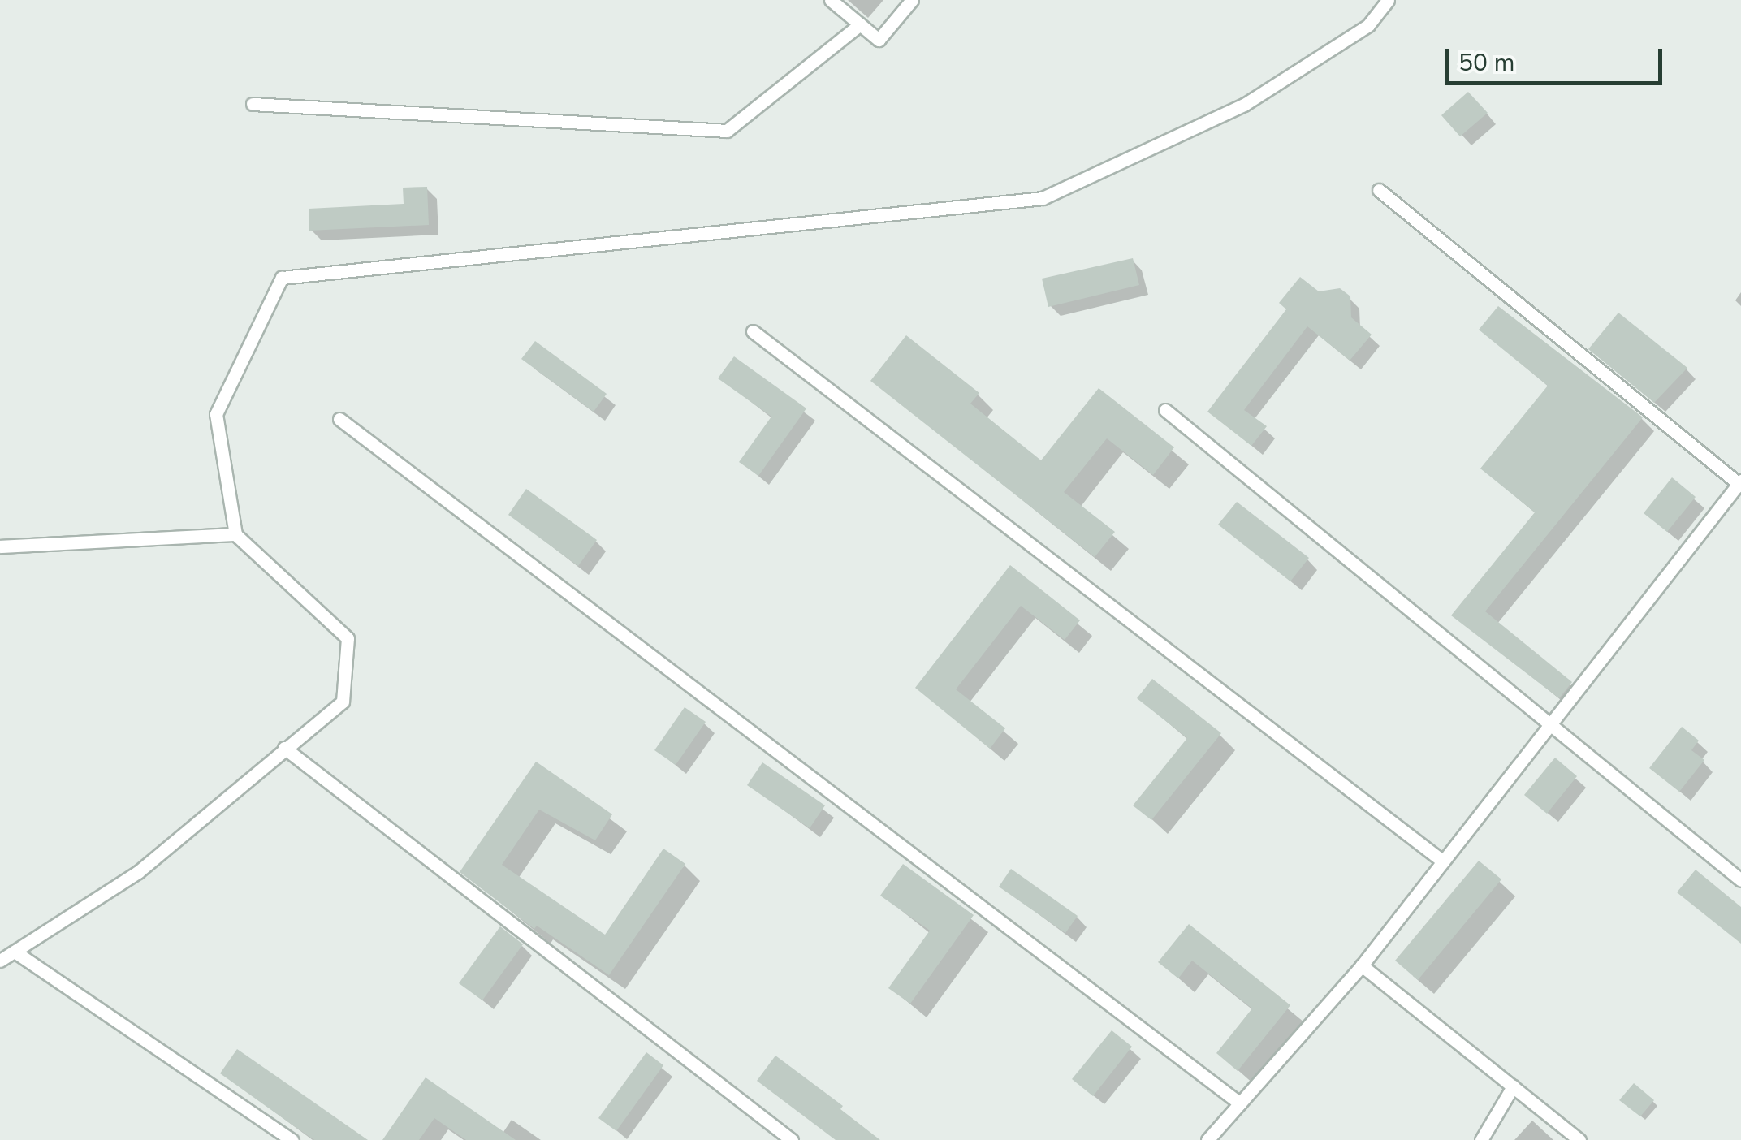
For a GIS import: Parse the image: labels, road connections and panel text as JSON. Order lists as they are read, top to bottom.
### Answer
{
  "scale_bar": "50 m"
}
